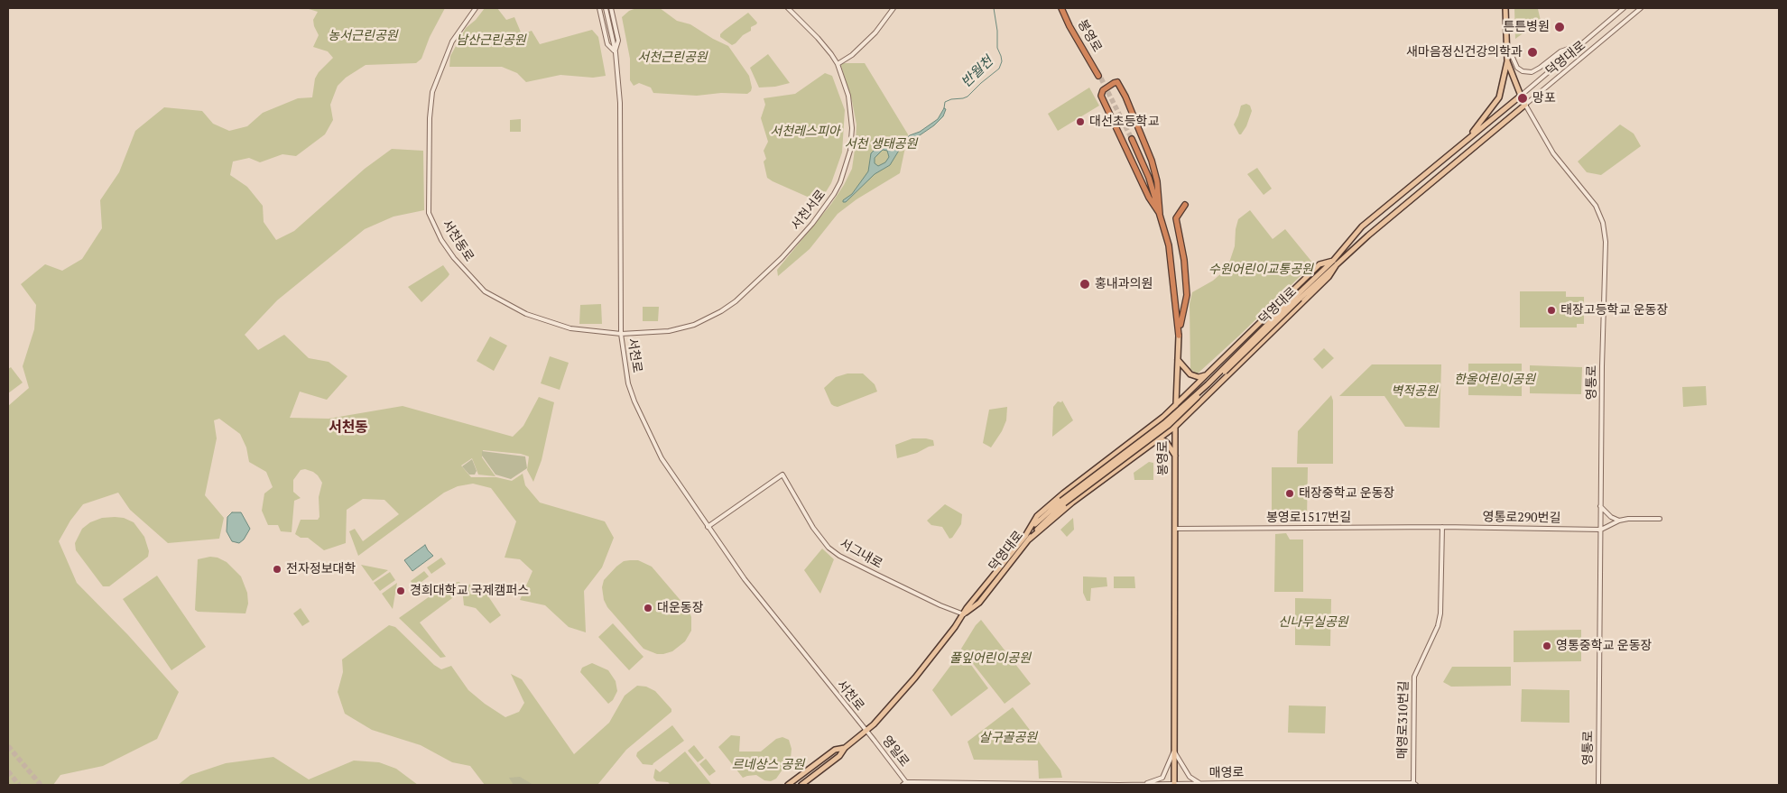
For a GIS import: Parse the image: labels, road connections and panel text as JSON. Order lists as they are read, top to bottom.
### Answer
{
  "streets": {
    "highway": ["봉영로"],
    "main road": ["덕영대로", "영통로"],
    "street": [
      "서천서로",
      "서천동로",
      "서천로",
      "봉영로1517번길",
      "영통로290번길",
      "서그내로",
      "매영로310번길",
      "영일로",
      "매영로"
    ]
  },
  "crossings": [
    ["봉영로", "봉영로1517번길"],
    ["봉영로", "매영로"],
    ["덕영대로", "서천로"],
    ["덕영대로", "영통로"],
    ["덕영대로", "서그내로"],
    ["덕영대로", "영일로"],
    ["서천서로", "서천동로"],
    ["서천서로", "서천로"],
    ["서천동로", "서천로"],
    ["서천로", "서그내로"],
    ["서천로", "영일로"],
    ["영통로", "영통로290번길"],
    ["봉영로1517번길", "영통로290번길"],
    ["봉영로1517번길", "매영로310번길"],
    ["영통로290번길", "매영로310번길"],
    ["매영로310번길", "매영로"],
    ["영일로", "매영로"]
  ],
  "districts": ["서천동"],
  "water": ["반월천"],
  "parks": [
    "농서근린공원",
    "남산근린공원",
    "서천근린공원",
    "서천레스피아",
    "서천 생태공원",
    "수원어린이교통공원",
    "한울어린이공원",
    "벽적공원",
    "신나무실공원",
    "풀잎어린이공원",
    "살구골공원",
    "르네상스 공원"
  ],
  "places": [
    "튼튼병원",
    "새마음정신건강의학과",
    "망포",
    "대선초등학교",
    "홍내과의원",
    "태장고등학교 운동장",
    "태장중학교 운동장",
    "전자정보대학",
    "경희대학교 국제캠퍼스",
    "대운동장",
    "영통중학교 운동장"
  ]
}
